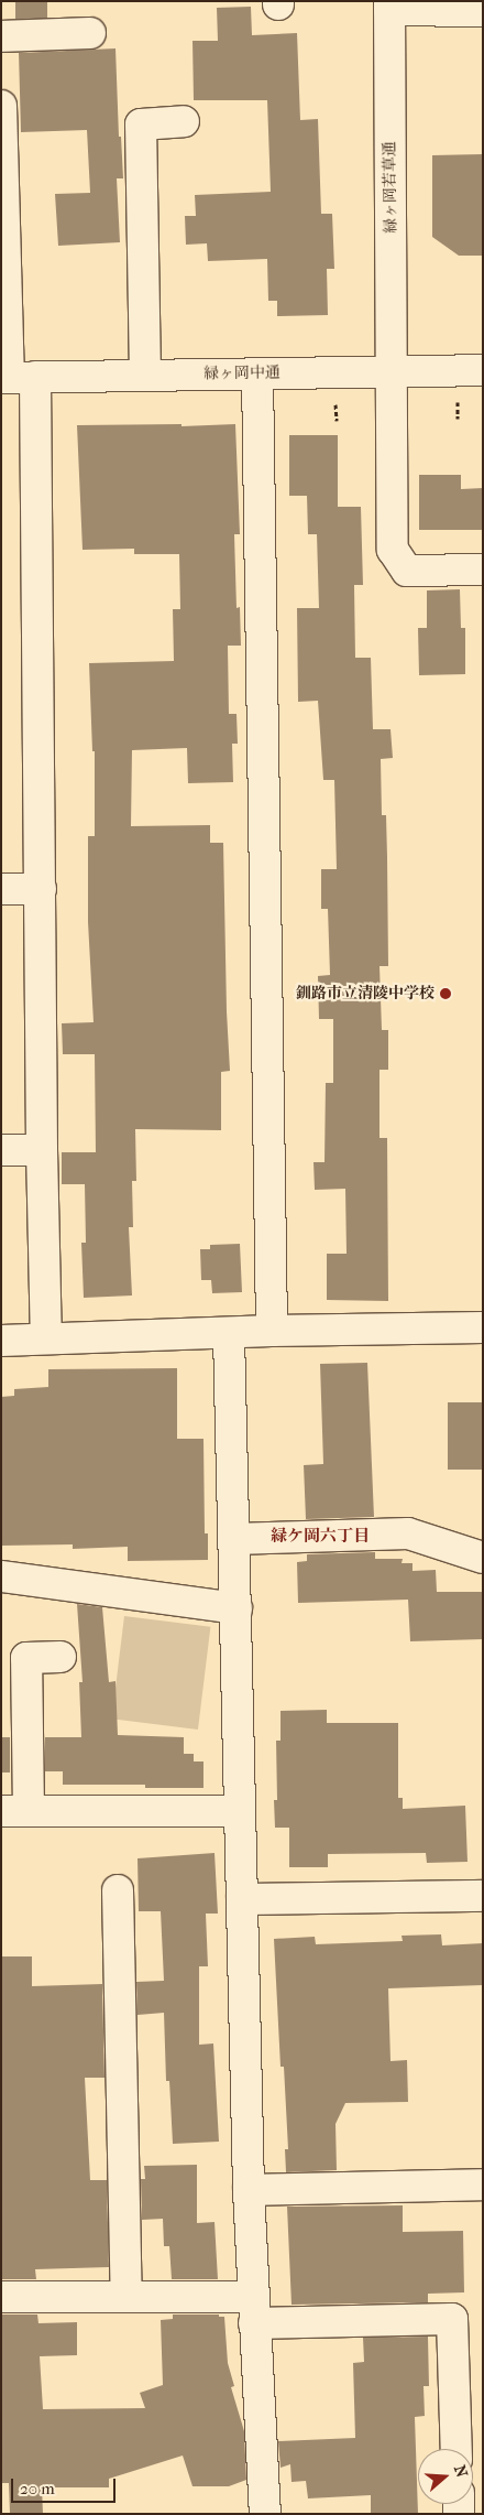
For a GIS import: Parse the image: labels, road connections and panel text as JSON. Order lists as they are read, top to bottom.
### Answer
{
  "streets": {
    "street": ["緑ヶ岡若草通", "緑ヶ岡中通"]
  },
  "crossings": [
    ["緑ヶ岡若草通", "緑ヶ岡中通"]
  ],
  "districts": ["緑ケ岡六丁目"],
  "places": ["釧路市立清陵中学校"],
  "scale_bar": "20 m",
  "north": "right"
}
